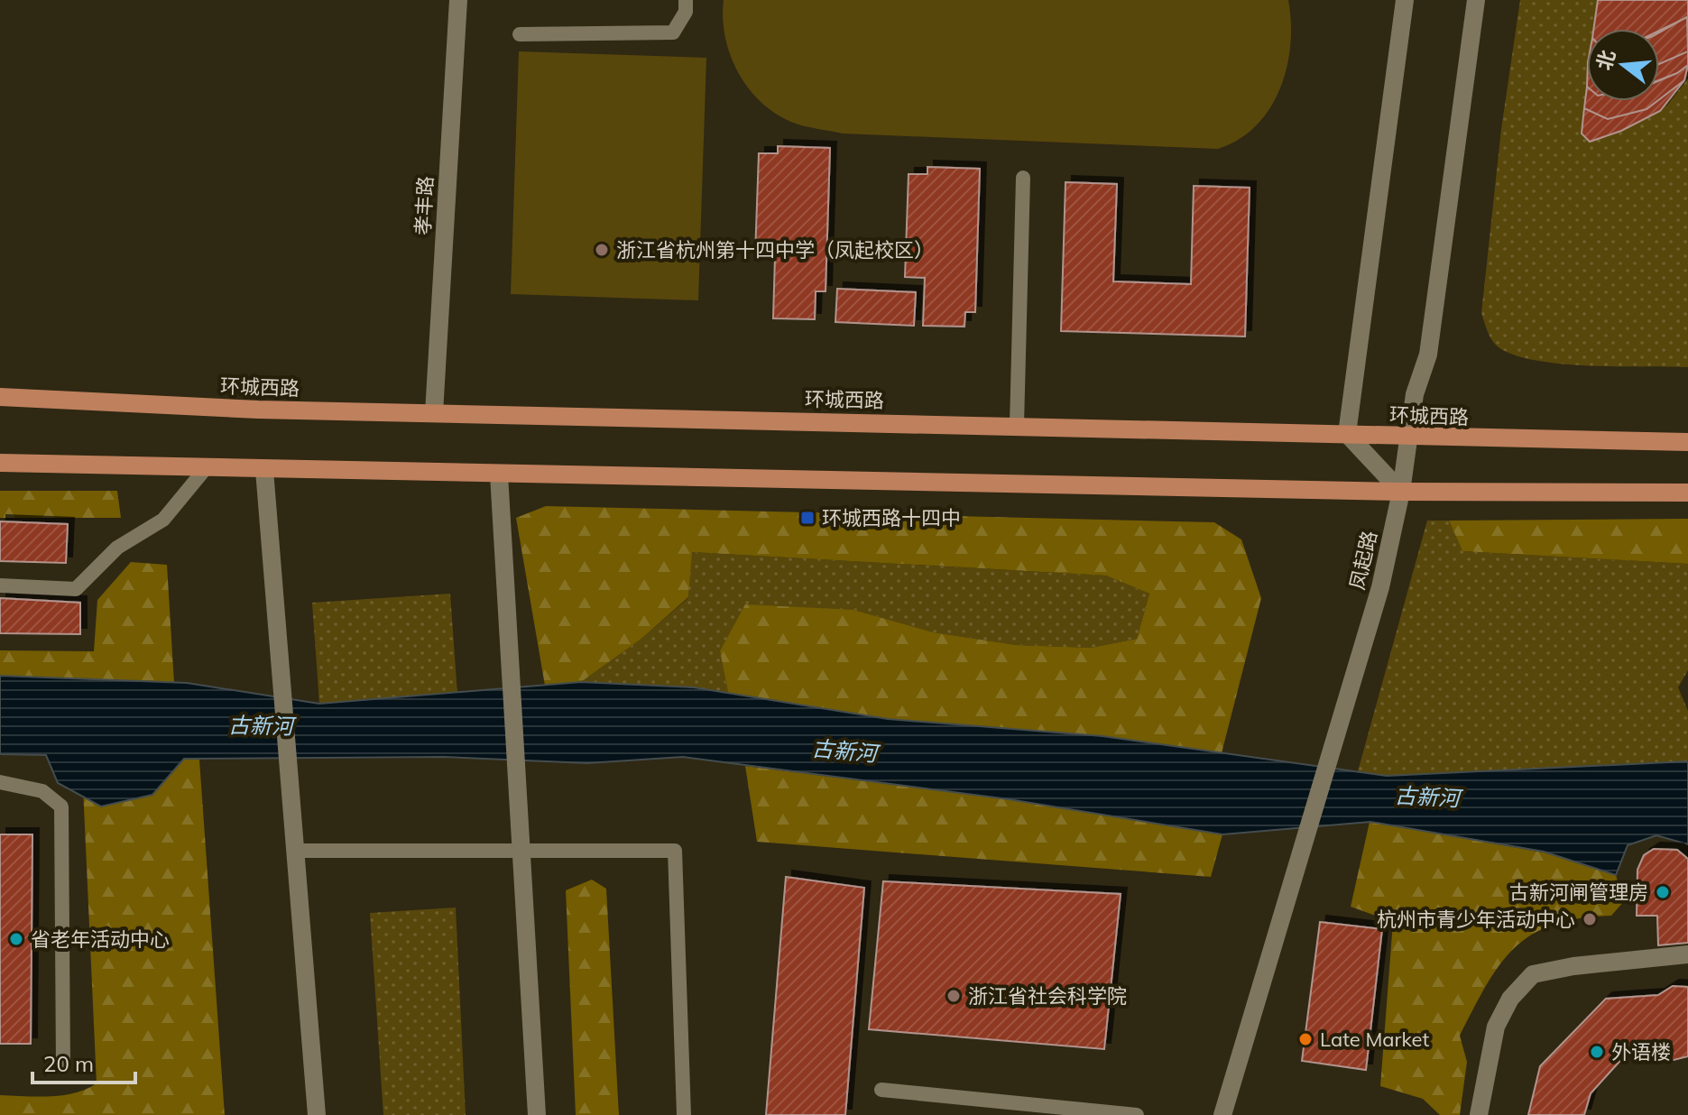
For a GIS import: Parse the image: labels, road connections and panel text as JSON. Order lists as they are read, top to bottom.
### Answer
{
  "streets": {
    "main road": ["环城西路"],
    "street": ["孝丰路", "凤起路"]
  },
  "crossings": [
    ["孝丰路", "环城西路"],
    ["环城西路", "凤起路"]
  ],
  "water": ["古新河"],
  "places": {
    "other": [
      "浙江省杭州第十四中学（凤起校区）",
      "古新河闸管理房",
      "杭州市青少年活动中心",
      "省老年活动中心",
      "浙江省社会科学院",
      "Late Market",
      "外语楼"
    ],
    "transit": ["环城西路十四中"]
  },
  "scale_bar": "20 m",
  "north": "left"
}
